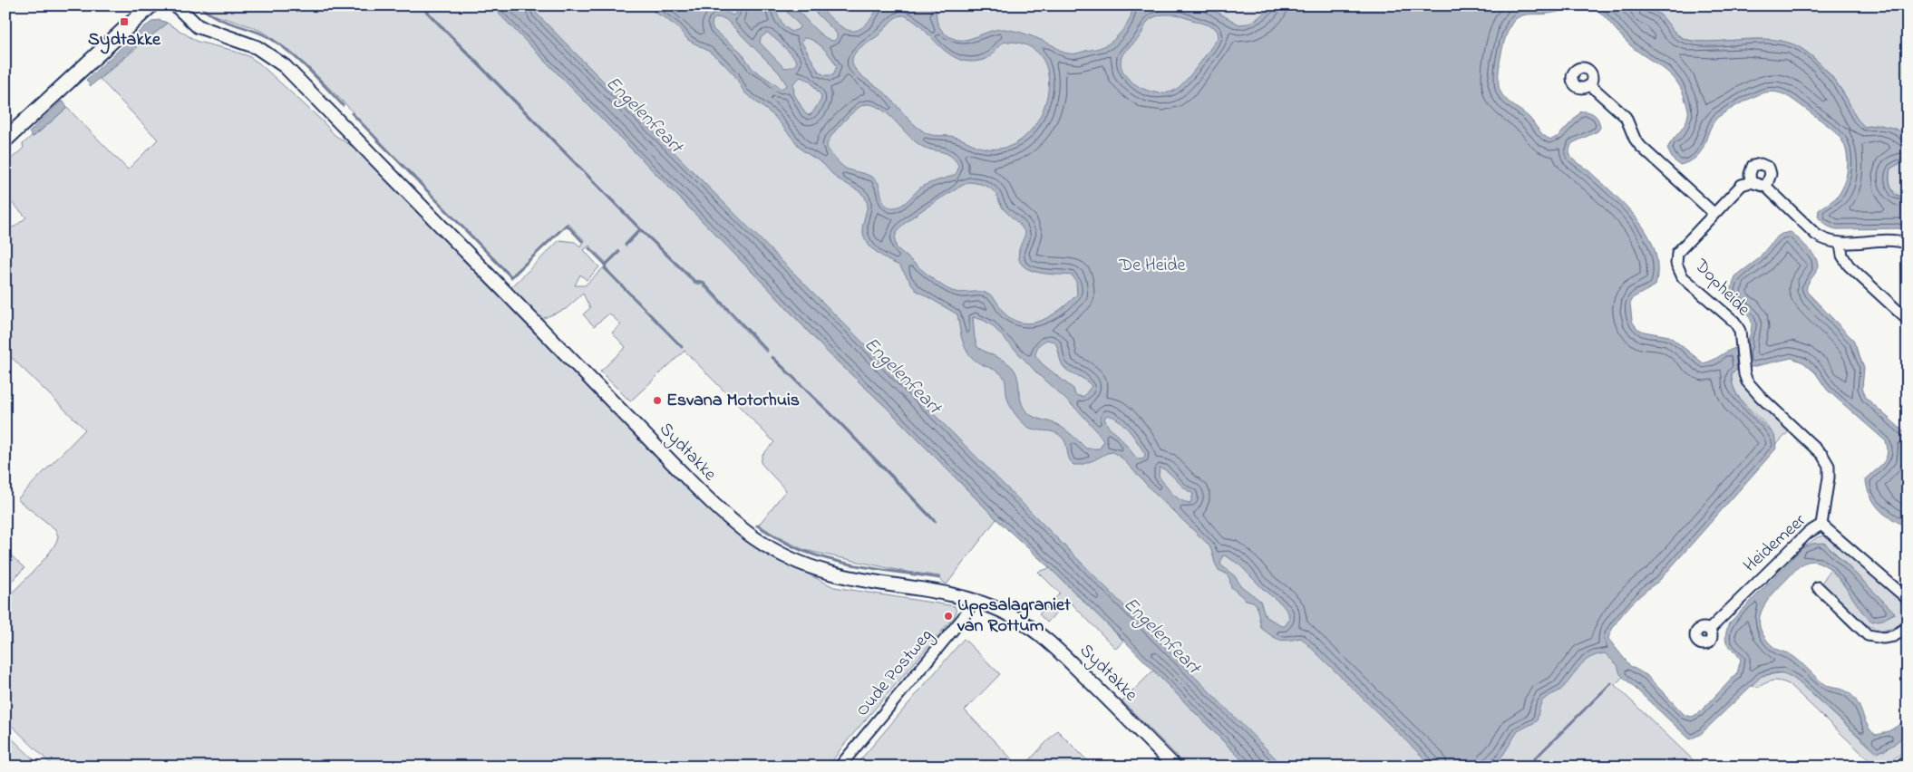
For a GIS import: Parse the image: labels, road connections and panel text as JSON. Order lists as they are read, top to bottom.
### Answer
{
  "streets": {
    "street": [
      "Dopheide",
      "Sydtakke",
      "Heidemeer",
      "Oude Postweg"
    ]
  },
  "crossings": [
    ["Dopheide", "Heidemeer"],
    ["Sydtakke", "Oude Postweg"]
  ],
  "water": ["Engelenfeart"],
  "parks": ["De Heide"],
  "places": {
    "transit": ["Sydtakke"],
    "other": ["Esvana Motorhuis", "Uppsalagraniet van Rottum"]
  }
}
